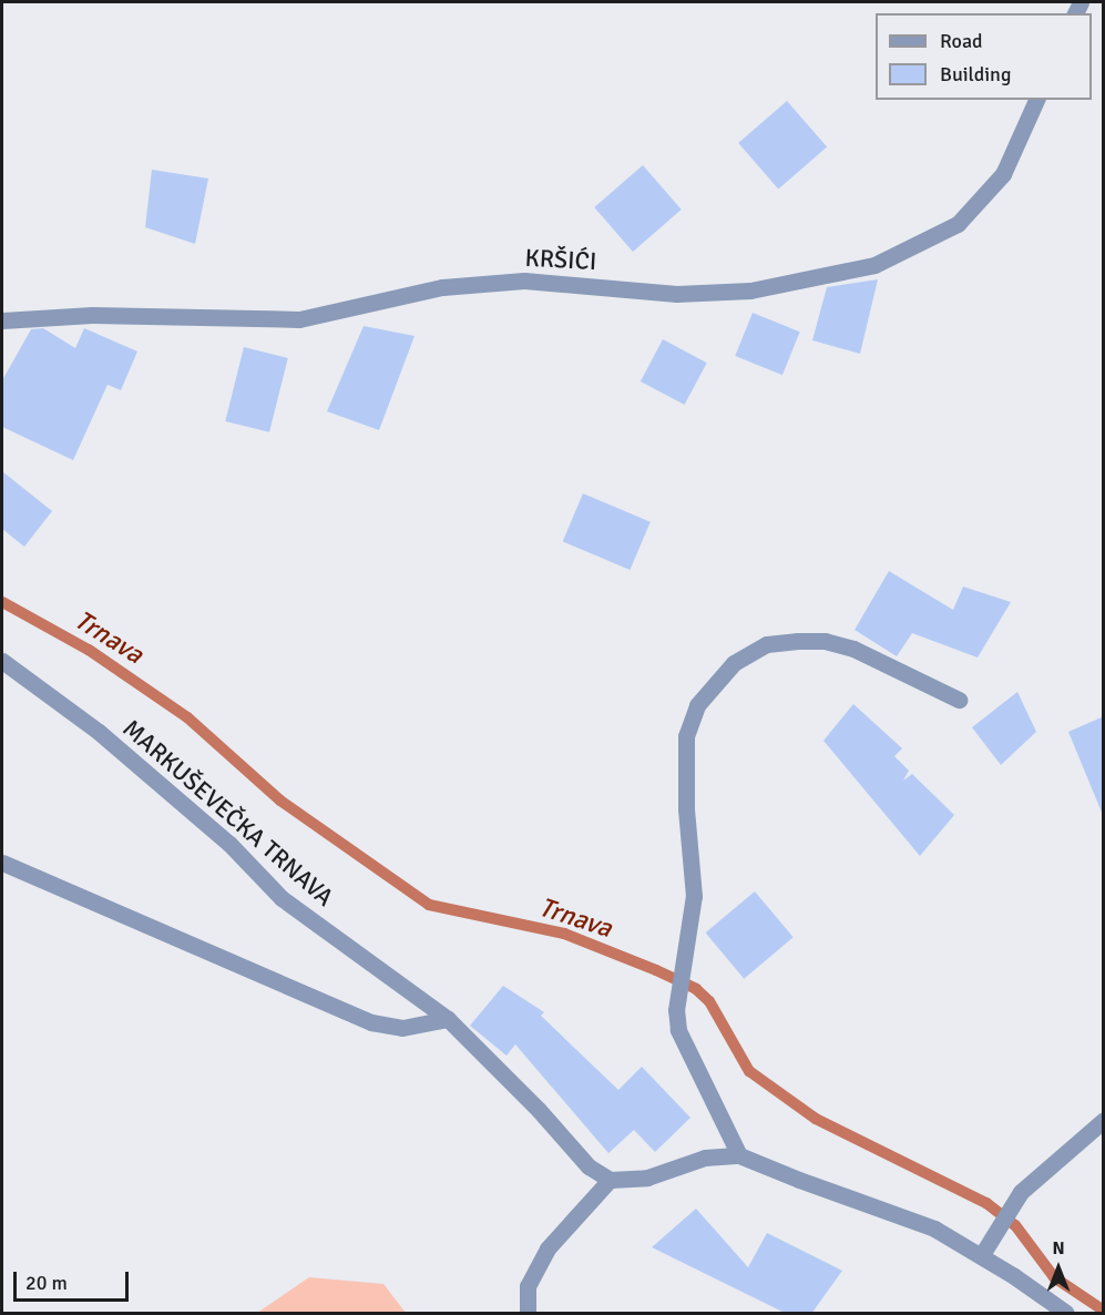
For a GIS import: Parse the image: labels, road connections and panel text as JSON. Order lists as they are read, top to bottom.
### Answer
{
  "streets": {
    "street": ["KRŠIĆI", "MARKUŠEVEČKA TRNAVA"]
  },
  "water": ["Trnava"],
  "legend": ["Road", "Building"],
  "scale_bar": "20 m",
  "north": "top"
}
